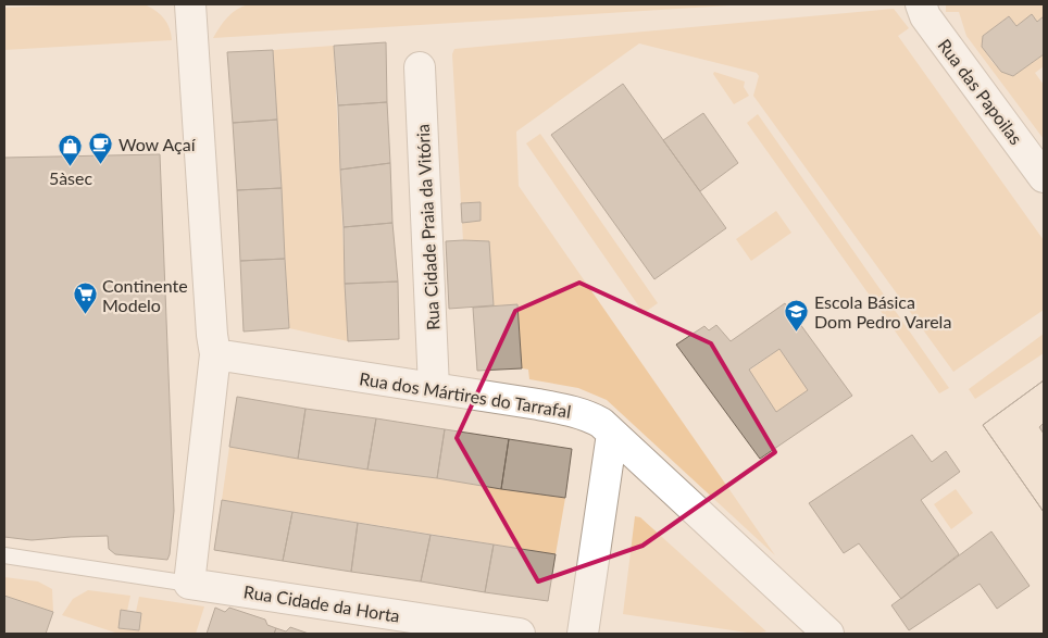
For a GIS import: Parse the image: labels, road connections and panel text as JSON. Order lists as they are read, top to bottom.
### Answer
{
  "streets": {
    "street": [
      "Rua das Papoilas",
      "Rua Cidade Praia da Vitória",
      "Rua dos Mártires do Tarrafal",
      "Rua Cidade da Horta"
    ]
  },
  "crossings": [
    ["Rua Cidade Praia da Vitória", "Rua dos Mártires do Tarrafal"]
  ],
  "places": {
    "cafe": ["Wow Açaí"],
    "shop": ["5àsec"],
    "supermarket": ["Continente Modelo"],
    "school or university": ["Escola Básica Dom Pedro Varela"]
  }
}
